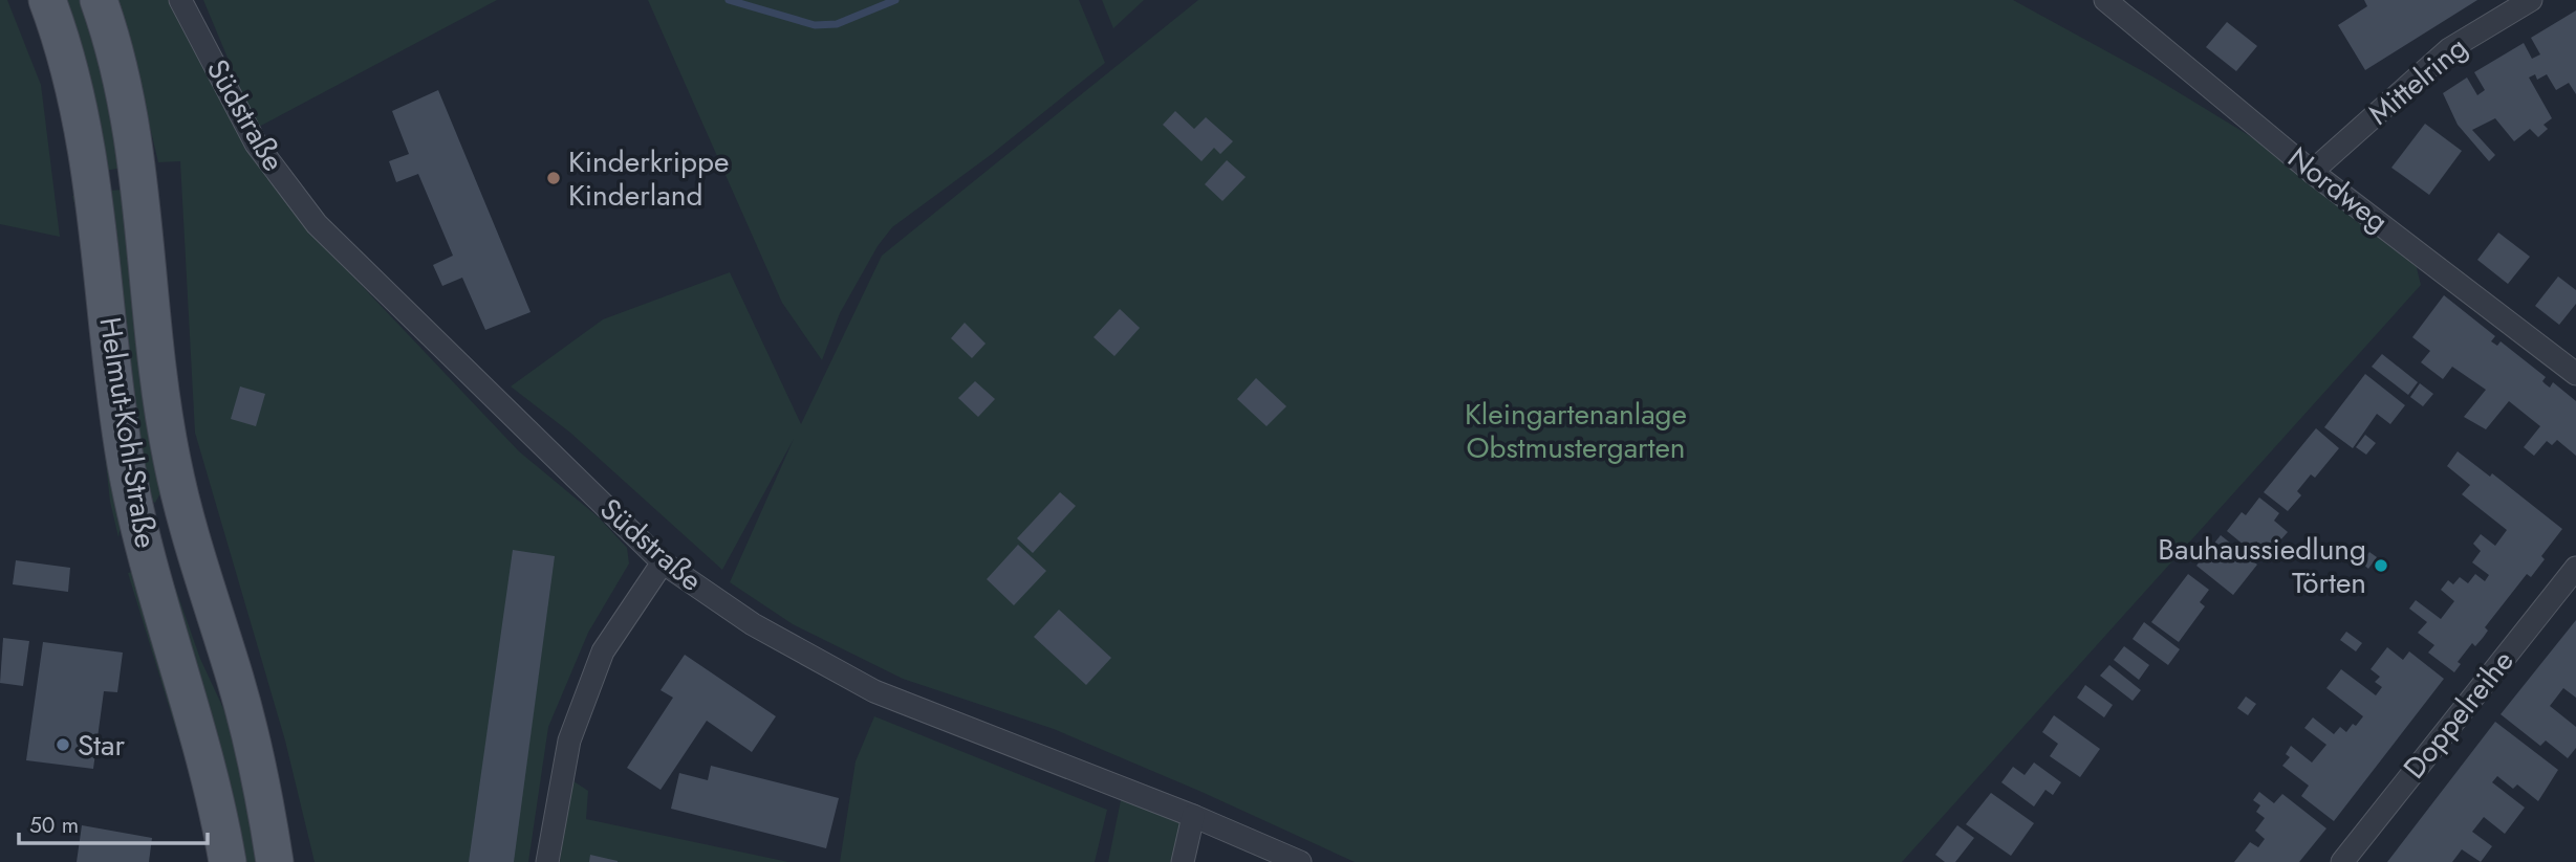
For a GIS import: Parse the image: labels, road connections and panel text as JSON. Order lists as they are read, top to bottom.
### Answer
{
  "streets": {
    "main road": ["Helmut-Kohl-Straße"],
    "street": [
      "Mittelring",
      "Südstraße",
      "Nordweg",
      "Doppelreihe"
    ]
  },
  "crossings": [
    ["Mittelring", "Nordweg"]
  ],
  "parks": ["Kleingartenanlage Obstmustergarten"],
  "places": ["Kinderkrippe Kinderland", "Bauhaussiedlung Törten", "Star"],
  "scale_bar": "50 m"
}
